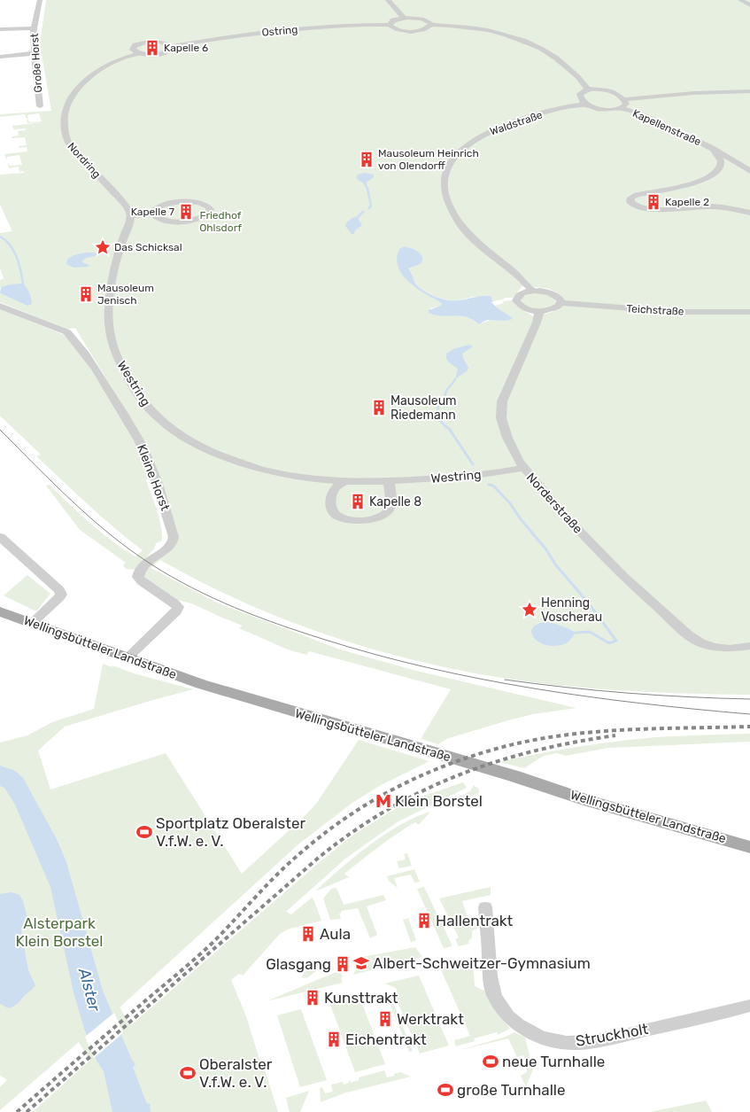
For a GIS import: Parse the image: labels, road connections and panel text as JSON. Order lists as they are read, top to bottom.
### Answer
{
  "streets": {
    "main road": ["Wellingsbütteler Landstraße"],
    "street": [
      "Ostring",
      "Große Horst",
      "Waldstraße",
      "Kapellenstraße",
      "Nordring",
      "Teichstraße",
      "Westring",
      "Kleine Horst",
      "Norderstraße",
      "Struckholt"
    ]
  },
  "crossings": [
    ["Ostring", "Nordring"],
    ["Waldstraße", "Kapellenstraße"],
    ["Nordring", "Westring"],
    ["Westring", "Norderstraße"],
    ["Kleine Horst", "Wellingsbütteler Landstraße"]
  ],
  "water": ["Alster"],
  "parks": ["Friedhof Ohlsdorf", "Alsterpark Klein Borstel"],
  "places": {
    "building": [
      "Kapelle 6",
      "Mausoleum Heinrich von Olendorff",
      "Kapelle 2",
      "Kapelle 7",
      "Mausoleum Jenisch",
      "Mausoleum Riedemann",
      "Kapelle 8",
      "Hallentrakt",
      "Aula",
      "Glasgang",
      "Kunsttrakt",
      "Werktrakt",
      "Eichentrakt"
    ],
    "place": ["Das Schicksal", "Henning Voscherau"],
    "metro station": ["Klein Borstel"],
    "sports": [
      "Sportplatz Oberalster V.f.W. e. V.",
      "neue Turnhalle",
      "Oberalster V.f.W. e. V.",
      "große Turnhalle"
    ],
    "school or university": ["Albert-Schweitzer-Gymnasium"]
  }
}
